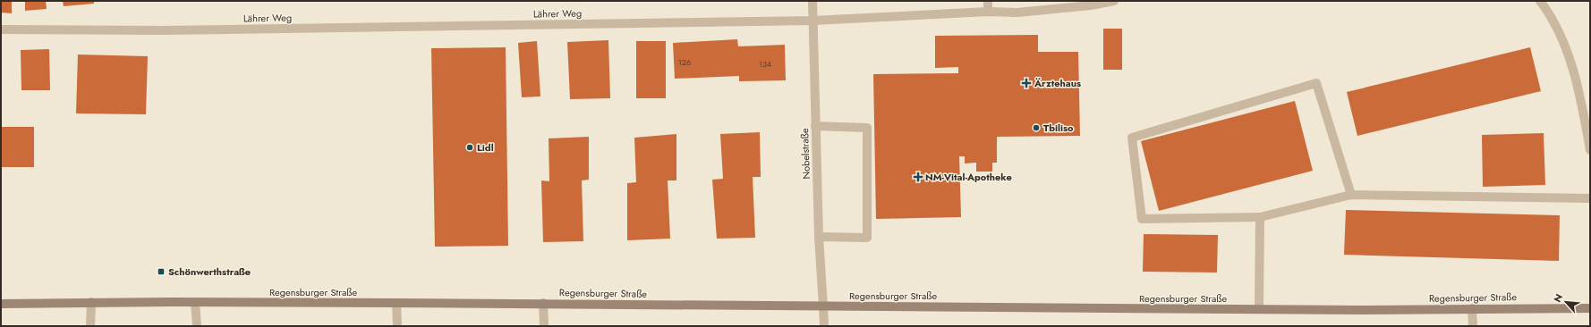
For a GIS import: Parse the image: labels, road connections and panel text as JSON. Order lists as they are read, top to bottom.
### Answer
{
  "streets": {
    "main road": ["Regensburger Straße"],
    "street": ["Lährer Weg", "Nobelstraße"]
  },
  "crossings": [
    ["Lährer Weg", "Nobelstraße"],
    ["Nobelstraße", "Regensburger Straße"]
  ],
  "places": {
    "health": ["Ärztehaus", "NM-Vital-Apotheke"],
    "other": ["Tbiliso", "Lidl"],
    "transit": ["Schönwerthstraße"]
  },
  "house_numbers": ["126", "134"],
  "north": "top left"
}
